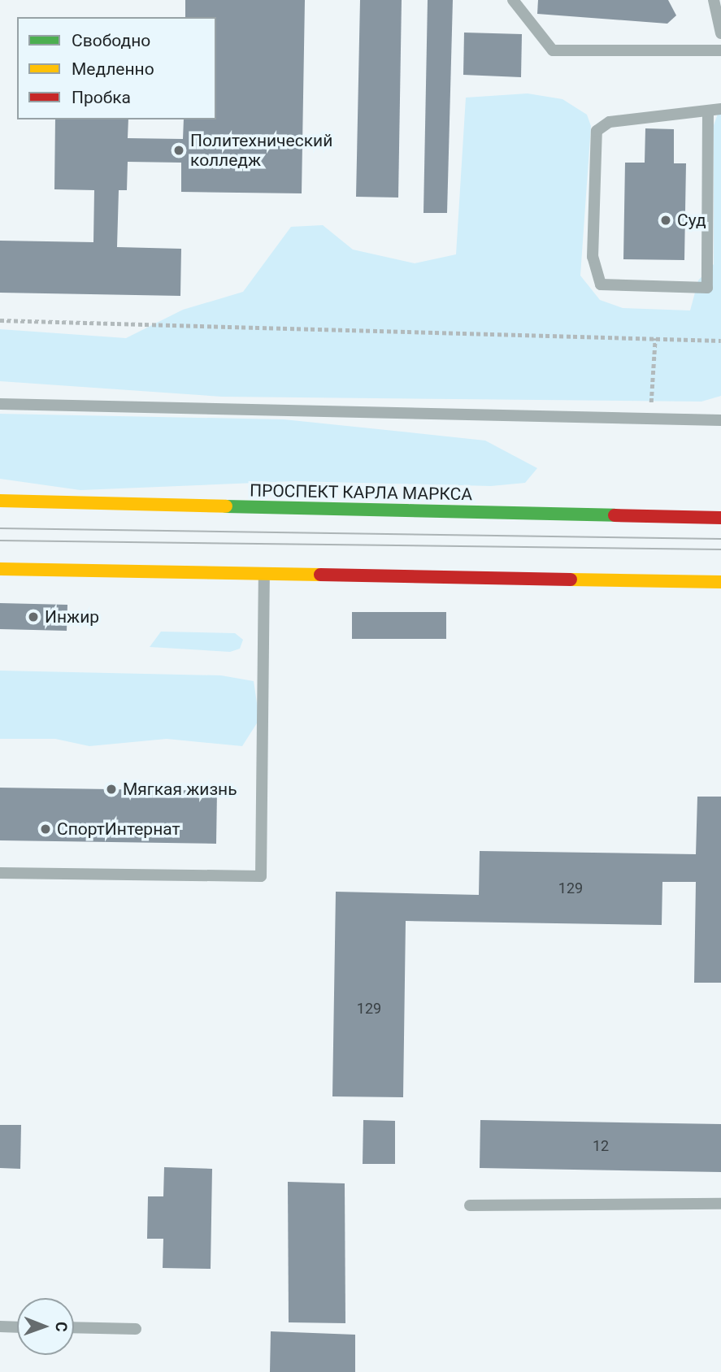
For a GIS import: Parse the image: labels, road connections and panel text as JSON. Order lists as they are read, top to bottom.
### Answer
{
  "streets": {
    "main road": ["ПРОСПЕКТ КАРЛА МАРКСА"]
  },
  "places": [
    "Политехнический колледж",
    "Суд",
    "Инжир",
    "Мягкая жизнь",
    "СпортИнтернат"
  ],
  "house_numbers": ["129", "129", "12"],
  "legend": ["Свободно", "Медленно", "Пробка"],
  "north": "right"
}
